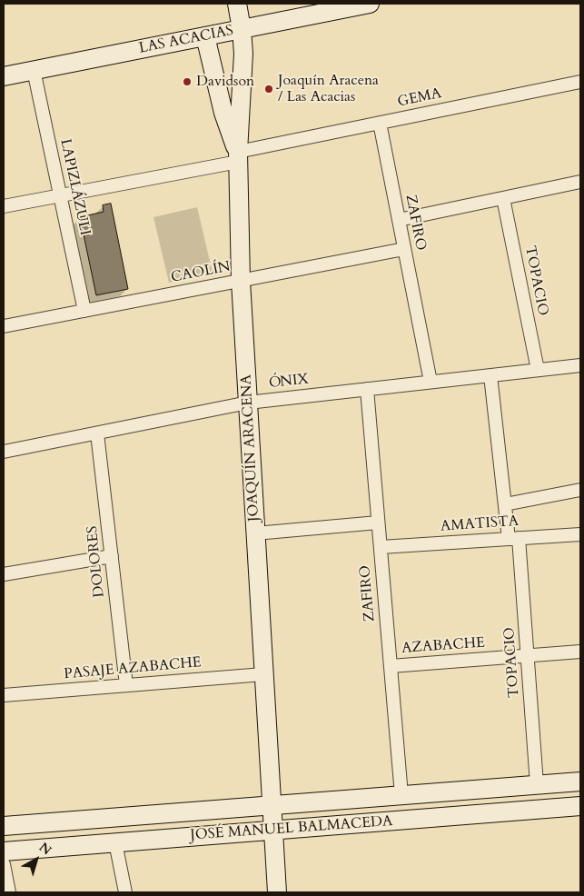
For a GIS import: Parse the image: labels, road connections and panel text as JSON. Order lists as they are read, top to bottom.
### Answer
{
  "streets": {
    "street": [
      "LAS ACACIAS",
      "GEMA",
      "LAPIZLÁZULI",
      "ZAFIRO",
      "CAOLÍN",
      "TOPACIO",
      "ÓNIX",
      "JOAQUÍN ARACENA",
      "AMATISTA",
      "DOLORES",
      "AZABACHE",
      "PASAJE AZABACHE",
      "JOSÉ MANUEL BALMACEDA"
    ]
  },
  "crossings": [
    ["LAS ACACIAS", "LAPIZLÁZULI"],
    ["LAS ACACIAS", "JOAQUÍN ARACENA"],
    ["GEMA", "LAPIZLÁZULI"],
    ["GEMA", "ZAFIRO"],
    ["GEMA", "JOAQUÍN ARACENA"],
    ["LAPIZLÁZULI", "CAOLÍN"],
    ["ZAFIRO", "CAOLÍN"],
    ["ZAFIRO", "ÓNIX"],
    ["ZAFIRO", "AMATISTA"],
    ["ZAFIRO", "AZABACHE"],
    ["ZAFIRO", "JOSÉ MANUEL BALMACEDA"],
    ["CAOLÍN", "JOAQUÍN ARACENA"],
    ["TOPACIO", "ÓNIX"],
    ["TOPACIO", "AMATISTA"],
    ["TOPACIO", "AZABACHE"],
    ["TOPACIO", "JOSÉ MANUEL BALMACEDA"],
    ["ÓNIX", "JOAQUÍN ARACENA"],
    ["ÓNIX", "DOLORES"],
    ["JOAQUÍN ARACENA", "PASAJE AZABACHE"],
    ["JOAQUÍN ARACENA", "JOSÉ MANUEL BALMACEDA"],
    ["DOLORES", "PASAJE AZABACHE"]
  ],
  "places": ["Davidson", "Joaquín Aracena / Las Acacias"],
  "north": "top right"
}
